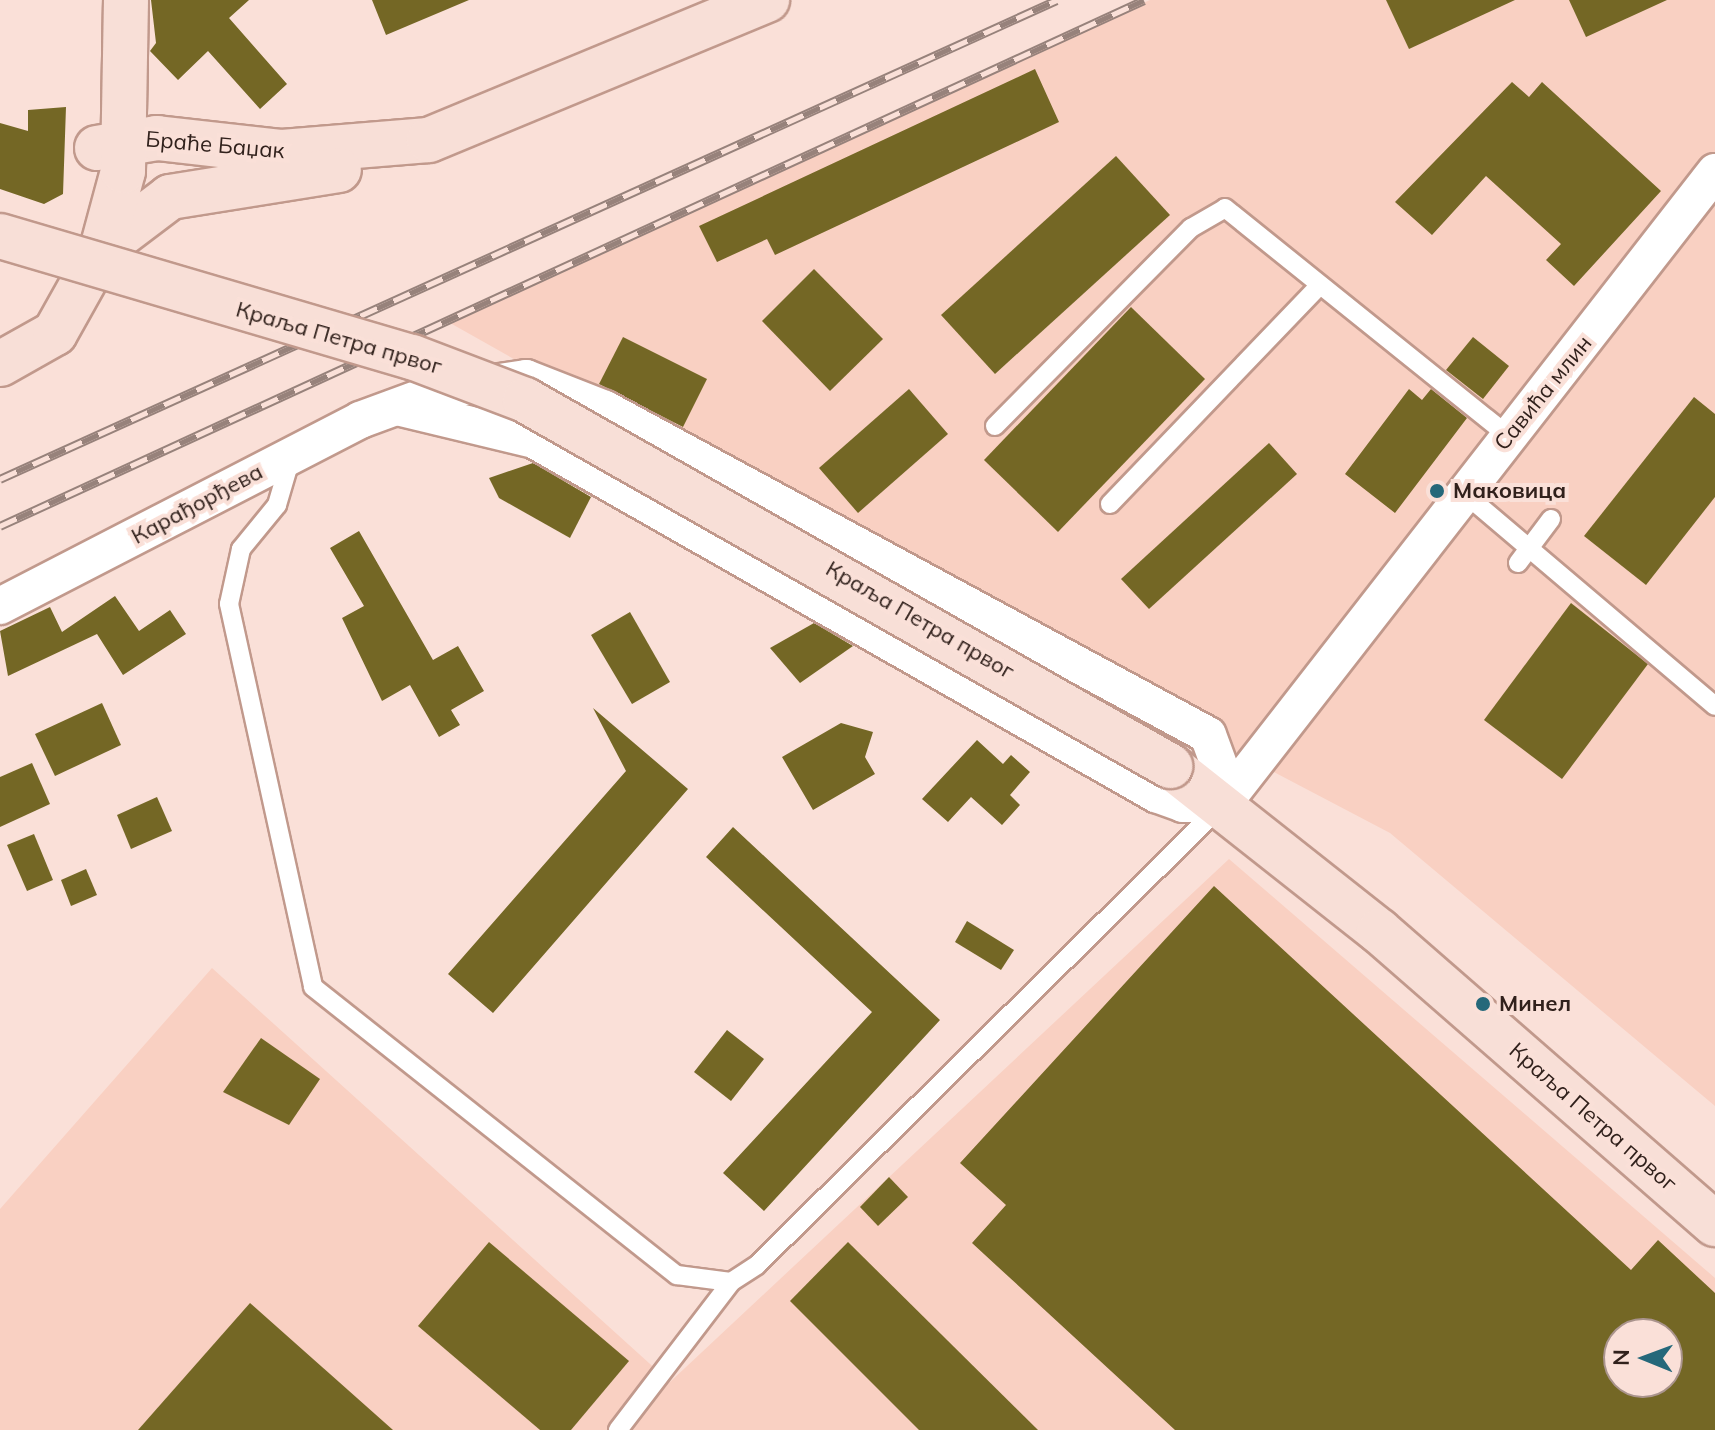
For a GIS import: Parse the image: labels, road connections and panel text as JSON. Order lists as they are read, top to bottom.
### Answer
{
  "streets": {
    "main road": ["Браће Баџак", "Краља Петра првог"],
    "street": ["Савића млин", "Карађорђева"]
  },
  "crossings": [
    ["Краља Петра првог", "Савића млин"],
    ["Краља Петра првог", "Карађорђева"],
    ["Савића млин", "Карађорђева"]
  ],
  "places": ["Маковица", "Минел"],
  "north": "left"
}
